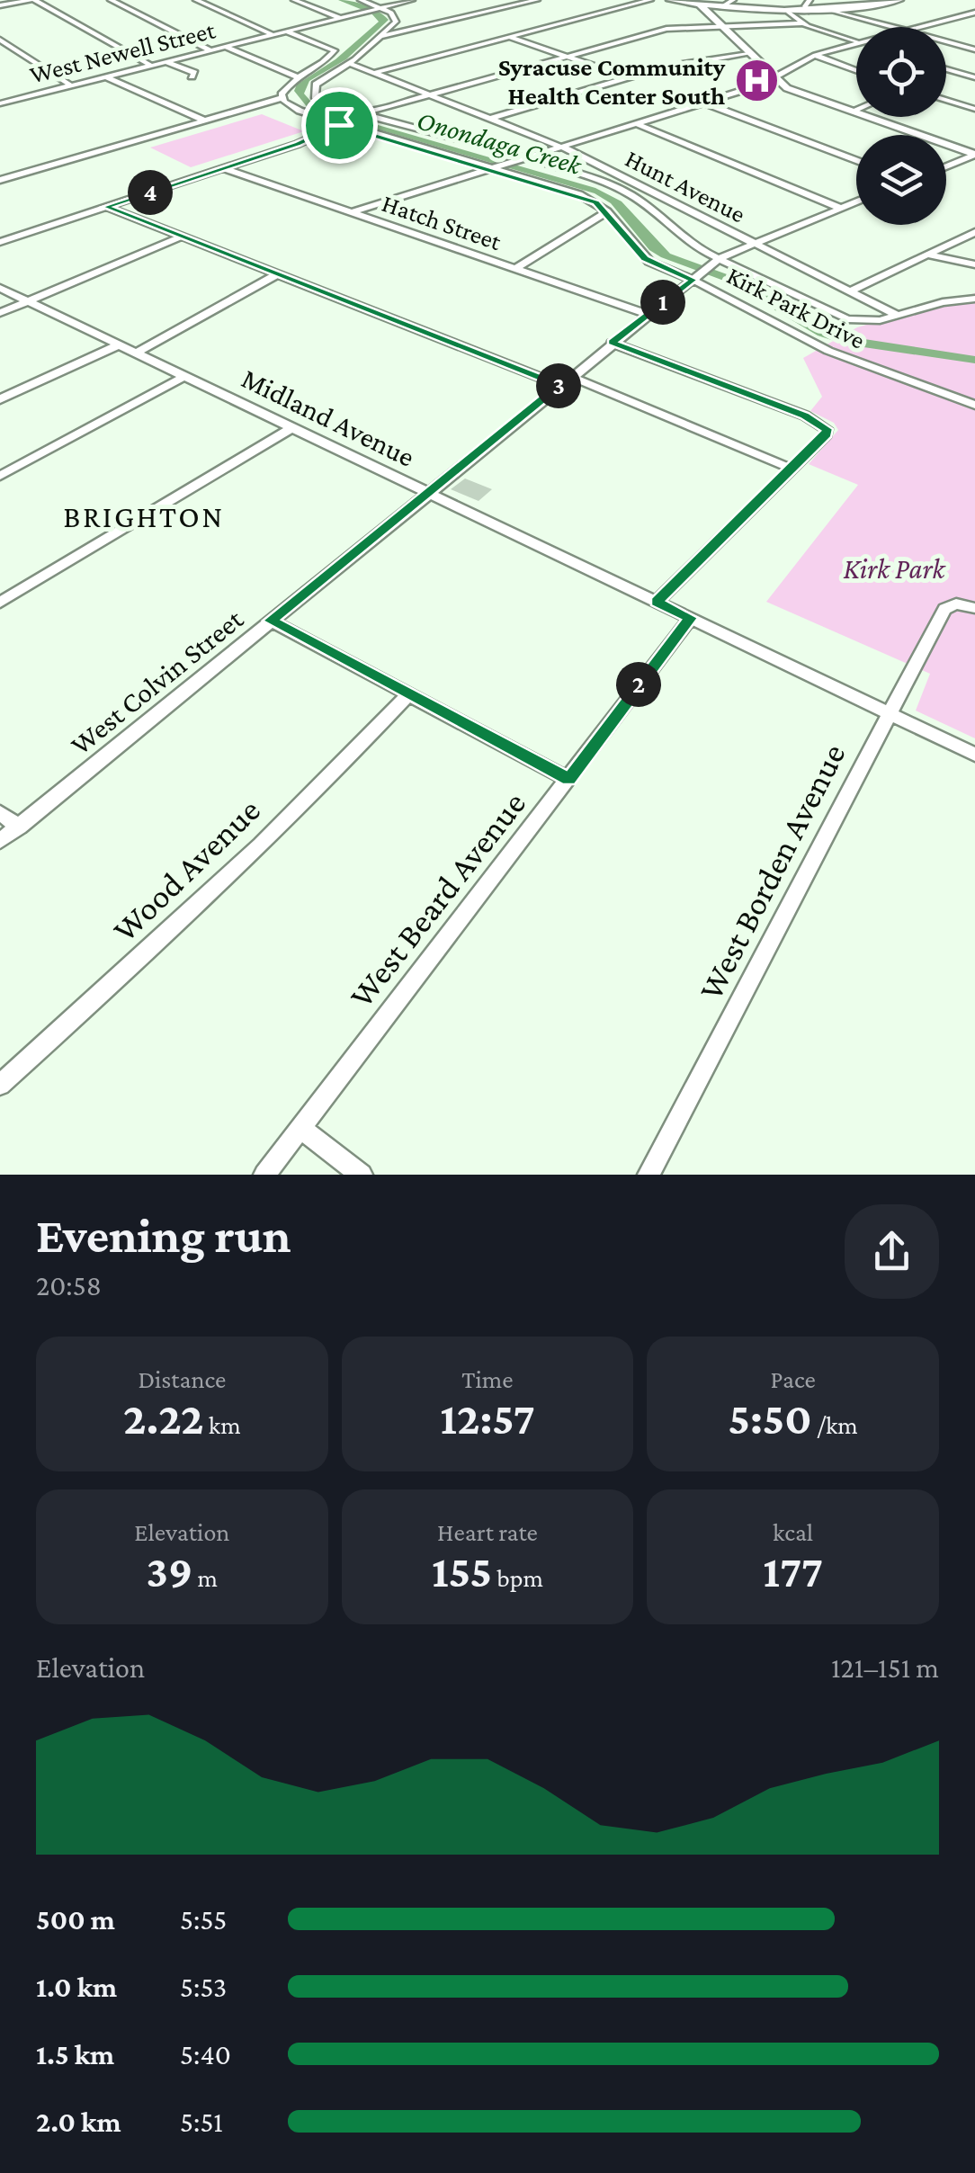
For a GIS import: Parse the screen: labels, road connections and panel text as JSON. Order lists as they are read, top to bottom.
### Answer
{
  "streets": {
    "street": [
      "West Newell Street",
      "Hunt Avenue",
      "Hatch Street",
      "Kirk Park Drive",
      "Midland Avenue",
      "West Colvin Street",
      "Wood Avenue",
      "West Borden Avenue",
      "West Beard Avenue"
    ]
  },
  "crossings": [
    ["Hunt Avenue", "West Colvin Street"],
    ["Hatch Street", "West Colvin Street"],
    ["Kirk Park Drive", "West Colvin Street"],
    ["Midland Avenue", "West Colvin Street"],
    ["Midland Avenue", "West Borden Avenue"],
    ["Midland Avenue", "West Beard Avenue"]
  ],
  "districts": ["BRIGHTON"],
  "water": ["Onondaga Creek"],
  "parks": ["Kirk Park"],
  "places": {
    "hospital": ["Syracuse Community Health Center South"]
  },
  "page": {
    "pins": [
      "4",
      "1",
      "3",
      "2"
    ],
    "heading": ["Evening run", "20:58"],
    "stats": [
      ["Distance", "2.22 km"],
      ["Time", "12:57"],
      ["Pace", "5:50 /km"],
      ["Elevation", "39 m"],
      ["Heart rate", "155 bpm"],
      ["kcal", "177"]
    ],
    "chart": ["Elevation", "121–151 m"],
    "list": [
      {
        "name": "500 m",
        "note": "5:55"
      },
      {
        "name": "1.0 km",
        "note": "5:53"
      },
      {
        "name": "1.5 km",
        "note": "5:40"
      },
      {
        "name": "2.0 km",
        "note": "5:51"
      }
    ]
  }
}
